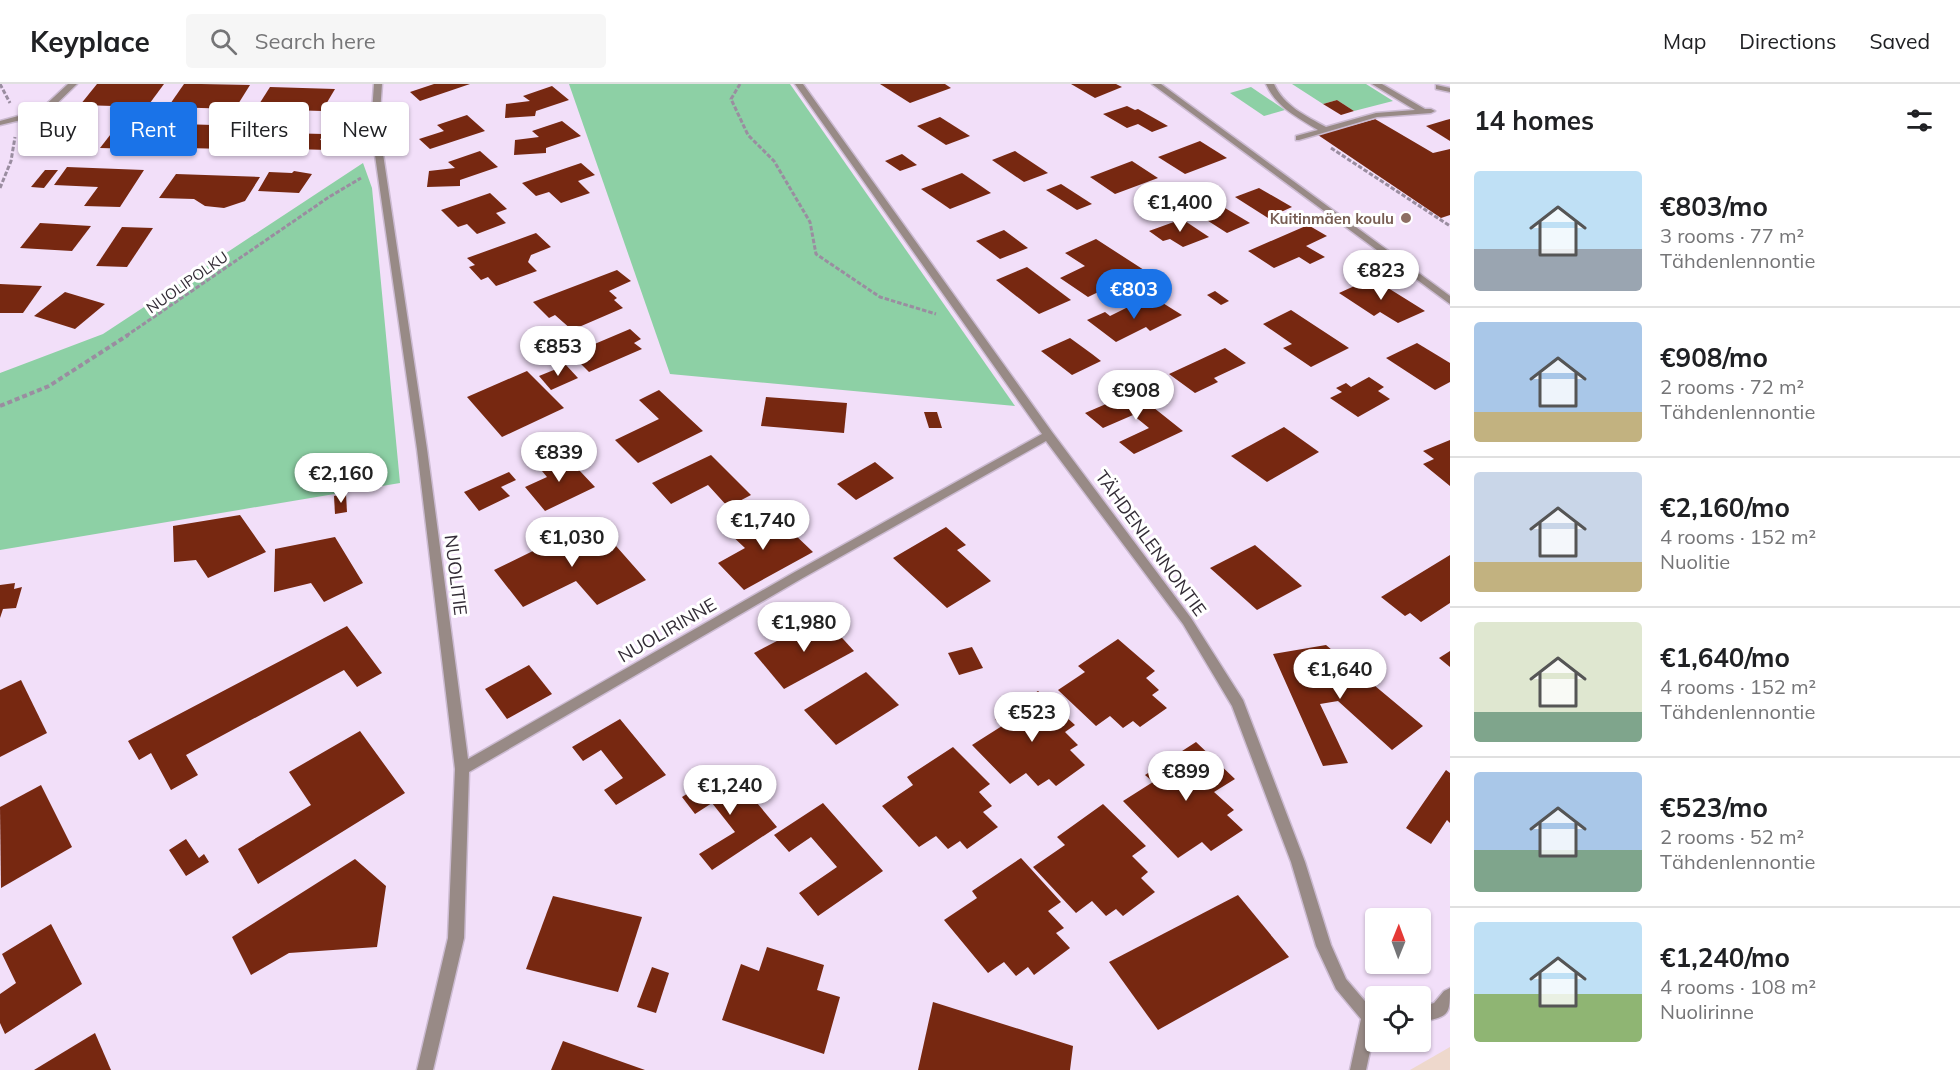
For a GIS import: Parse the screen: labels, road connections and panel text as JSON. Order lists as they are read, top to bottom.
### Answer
{
  "streets": {
    "street": ["TÄHDENLENNONTIE", "NUOLITIE", "NUOLIRINNE"],
    "path": ["NUOLIPOLKU"]
  },
  "crossings": [
    ["NUOLIPOLKU", "NUOLITIE"],
    ["TÄHDENLENNONTIE", "NUOLIRINNE"],
    ["NUOLITIE", "NUOLIRINNE"]
  ],
  "places": ["Kuitinmäen koulu"],
  "north": "top",
  "page": {
    "header": "Keyplace",
    "search": "Search here",
    "nav": ["Map", "Directions", "Saved"],
    "heading": "14 homes",
    "chip": [
      "Buy",
      "Rent",
      "Filters",
      "New"
    ],
    "list": [
      {
        "name": "€803/mo",
        "note": "3 rooms · 77 m² · Tähdenlennontie"
      },
      {
        "name": "€908/mo",
        "note": "2 rooms · 72 m² · Tähdenlennontie"
      },
      {
        "name": "€2,160/mo",
        "note": "4 rooms · 152 m² · Nuolitie"
      },
      {
        "name": "€1,640/mo",
        "note": "4 rooms · 152 m² · Tähdenlennontie"
      },
      {
        "name": "€523/mo",
        "note": "2 rooms · 52 m² · Tähdenlennontie"
      },
      {
        "name": "€1,240/mo",
        "note": "4 rooms · 108 m² · Nuolirinne"
      }
    ],
    "price": [
      "€1,400",
      "€823",
      "€803",
      "€853",
      "€908",
      "€839",
      "€2,160",
      "€1,740",
      "€1,030",
      "€1,980",
      "€1,640",
      "€523",
      "€899",
      "€1,240"
    ]
  }
}
